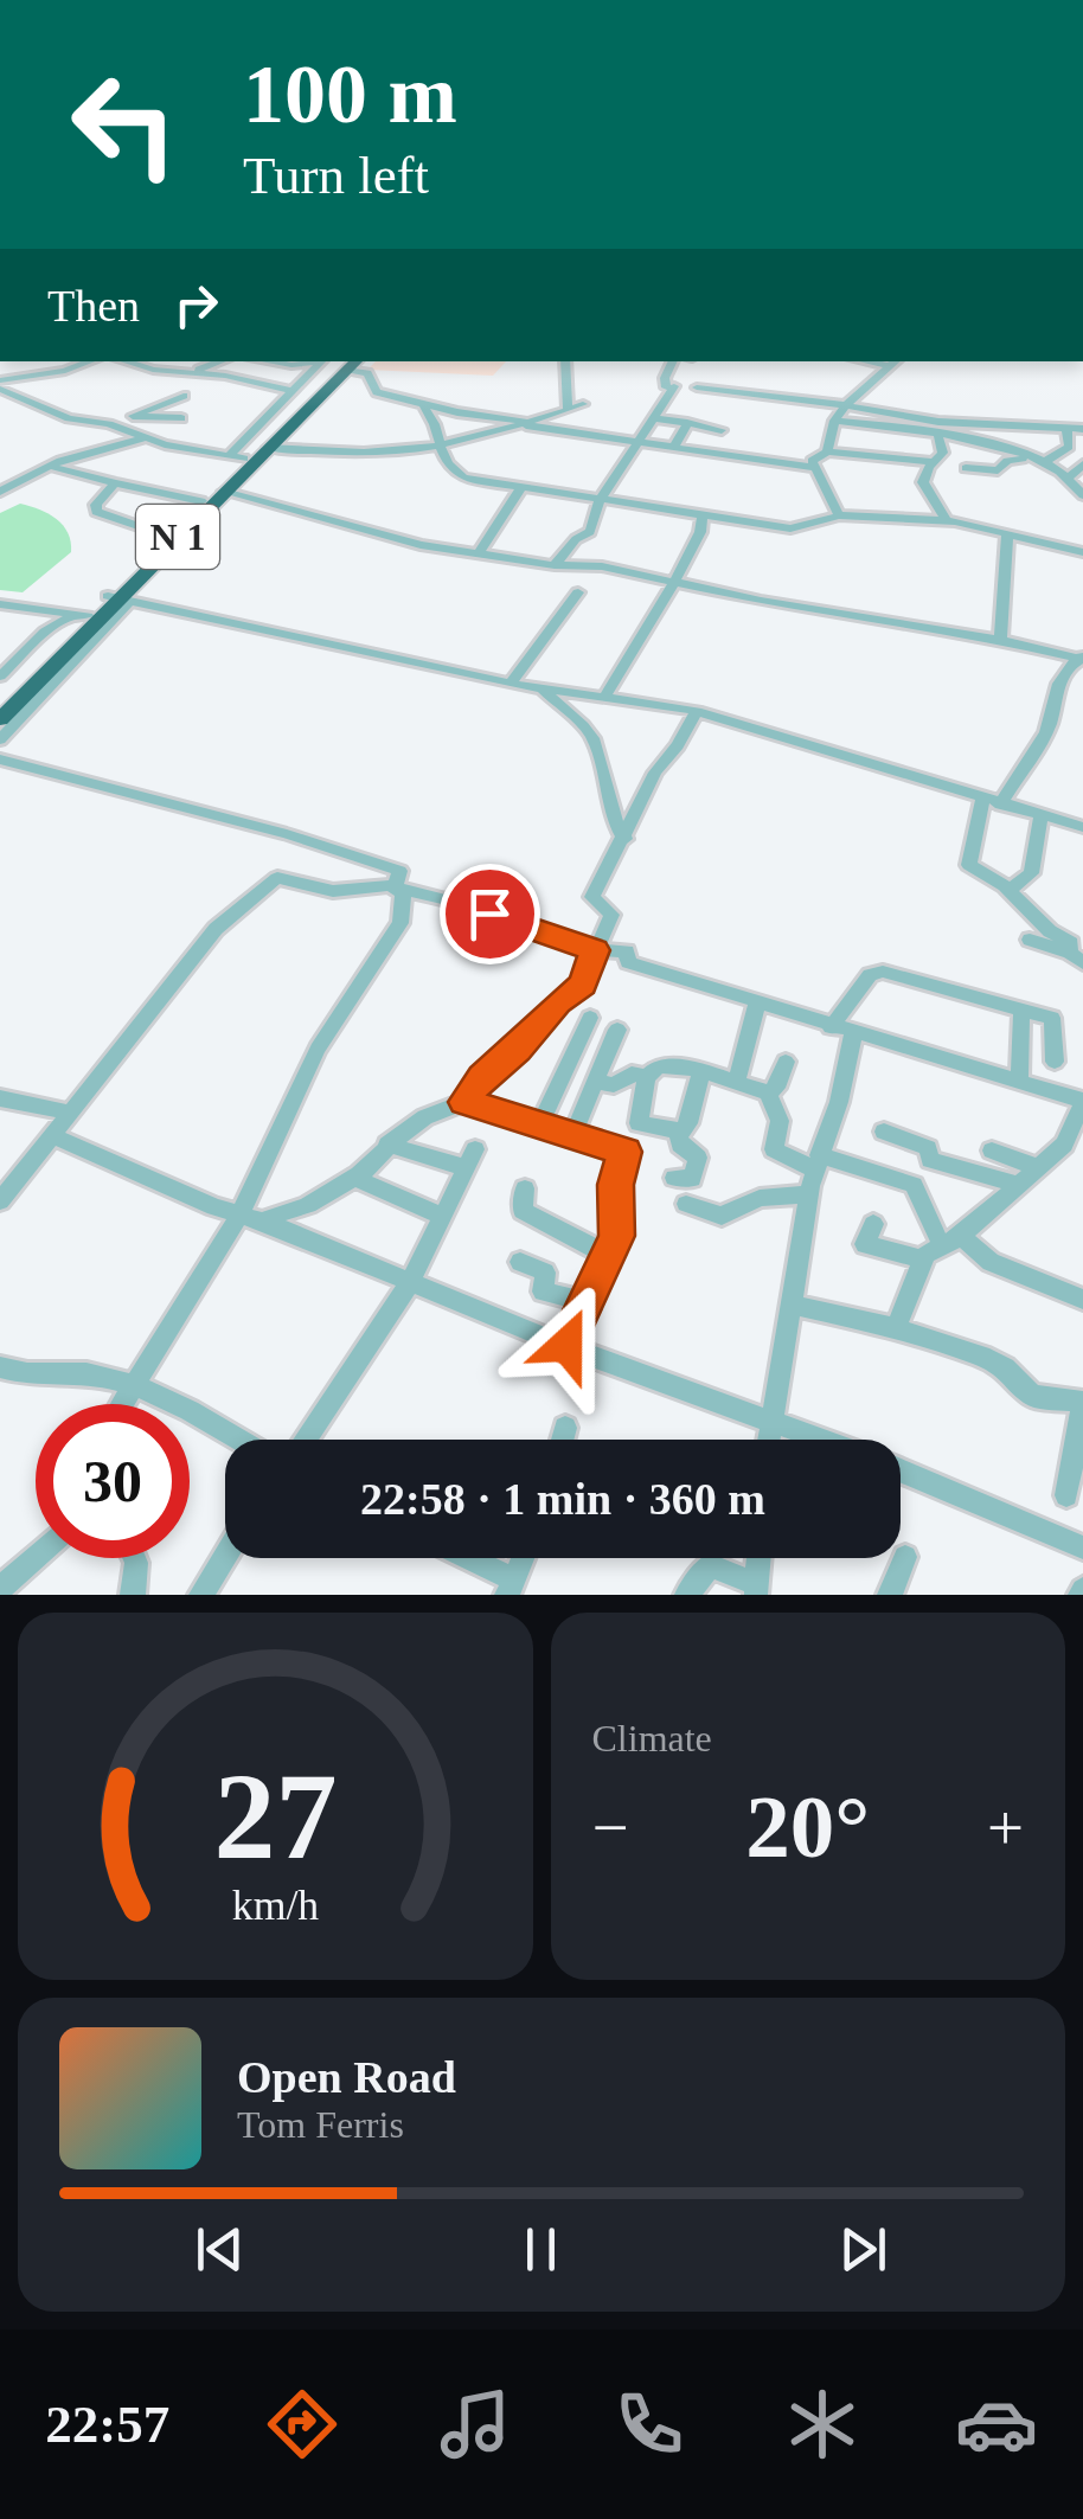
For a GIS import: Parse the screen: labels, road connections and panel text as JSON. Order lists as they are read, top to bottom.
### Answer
{
  "streets": {
    "highway": ["N 1"]
  },
  "page": {
    "turn": ["100 m", "Turn left"],
    "then": "Then",
    "limit": "30",
    "trip": "22:58 · 1 min · 360 m",
    "tile": "Climate",
    "heat": ["−", "20°", "+"],
    "song": ["Open Road", "Tom Ferris"],
    "tabs": "22:57",
    "gauge": ["27", "km/h"]
  }
}
